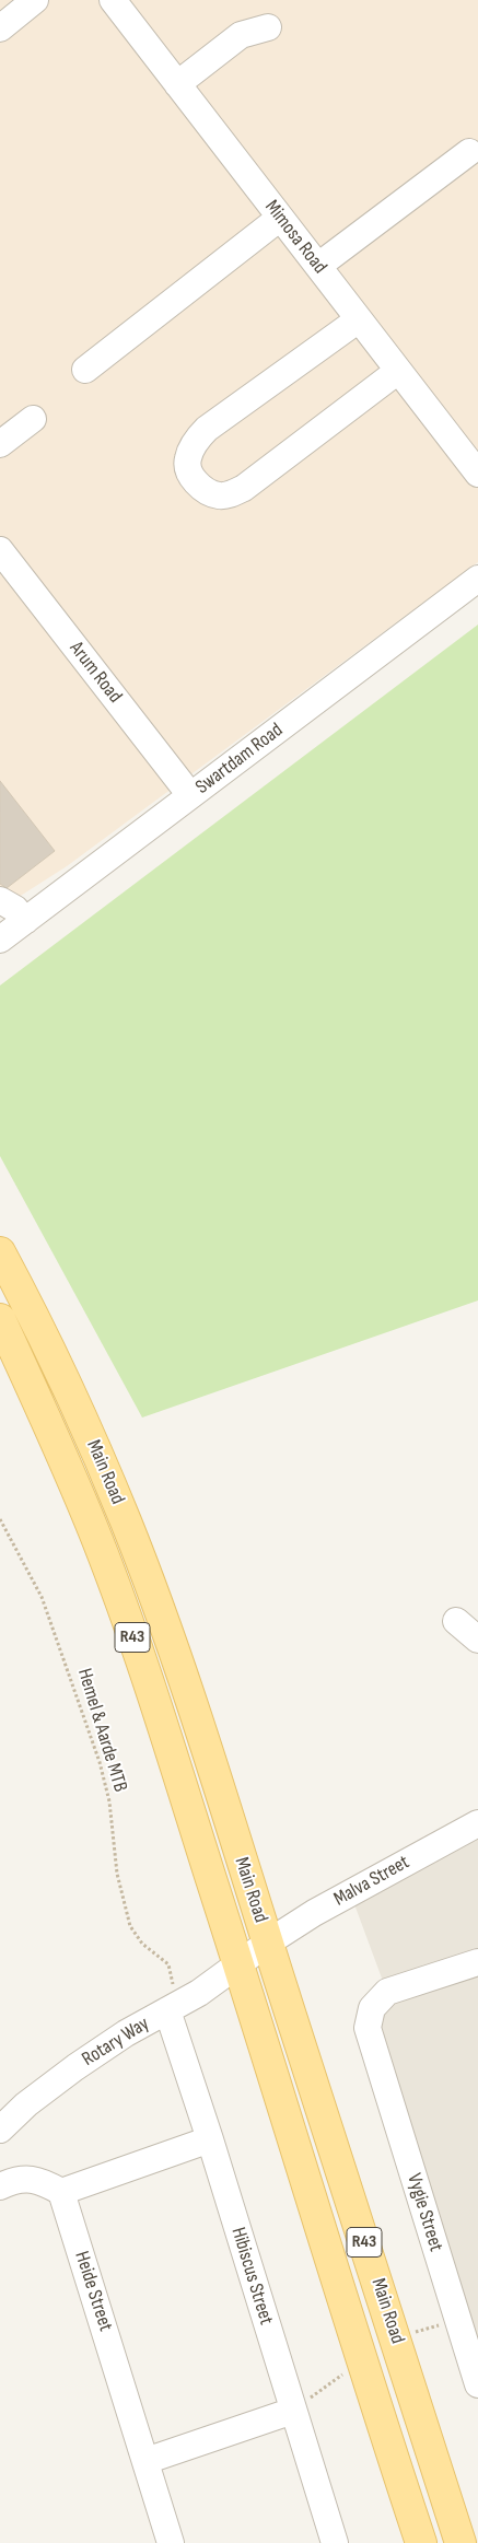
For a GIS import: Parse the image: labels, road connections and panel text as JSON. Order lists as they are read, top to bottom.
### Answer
{
  "streets": {
    "main road": ["Main Road", "R43"],
    "street": [
      "Mimosa Road",
      "Arum Road",
      "Swartdam Road",
      "Malva Street",
      "Rotary Way",
      "Vygie Street",
      "Hibiscus Street",
      "Heide Street"
    ],
    "path": ["Hemel & Aarde MTB"]
  },
  "crossings": [
    ["Arum Road", "Swartdam Road"],
    ["Main Road", "Malva Street"],
    ["Main Road", "Rotary Way"],
    ["Hemel & Aarde MTB", "Rotary Way"],
    ["Hemel & Aarde MTB", "Hibiscus Street"],
    ["Malva Street", "Rotary Way"],
    ["Rotary Way", "Hibiscus Street"]
  ]
}
